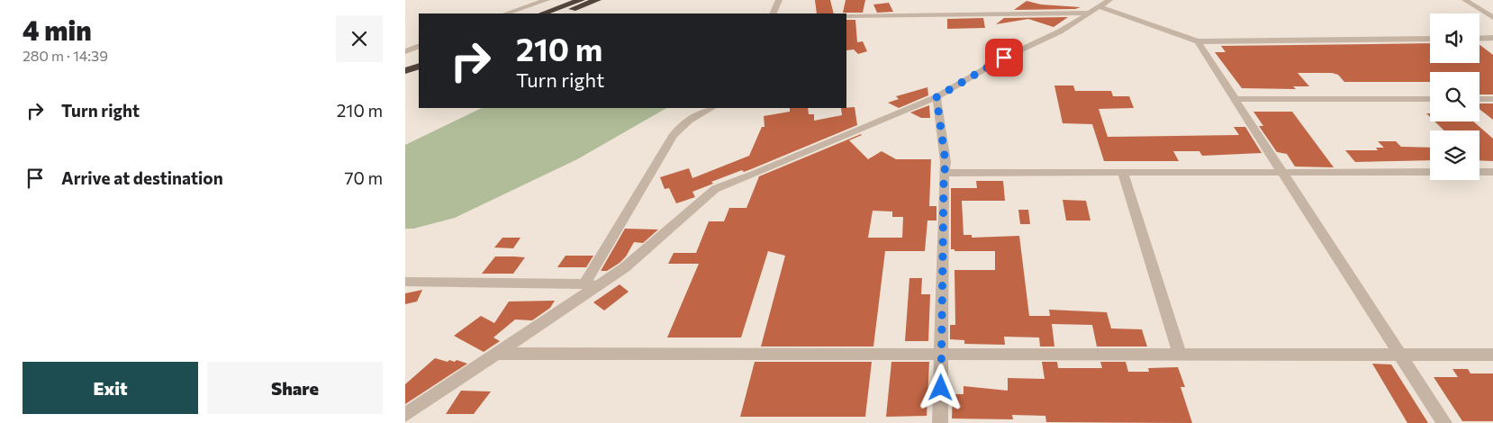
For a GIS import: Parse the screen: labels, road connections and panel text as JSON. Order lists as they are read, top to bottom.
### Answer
{
  "page": {
    "heading": ["4 min", "280 m · 14:39"],
    "turn": ["210 m", "Turn right"],
    "list": [
      {
        "name": "Turn right",
        "value": "210 m"
      },
      {
        "name": "Arrive at destination",
        "value": "70 m"
      }
    ],
    "buttons": ["Exit", "Share"]
  }
}
